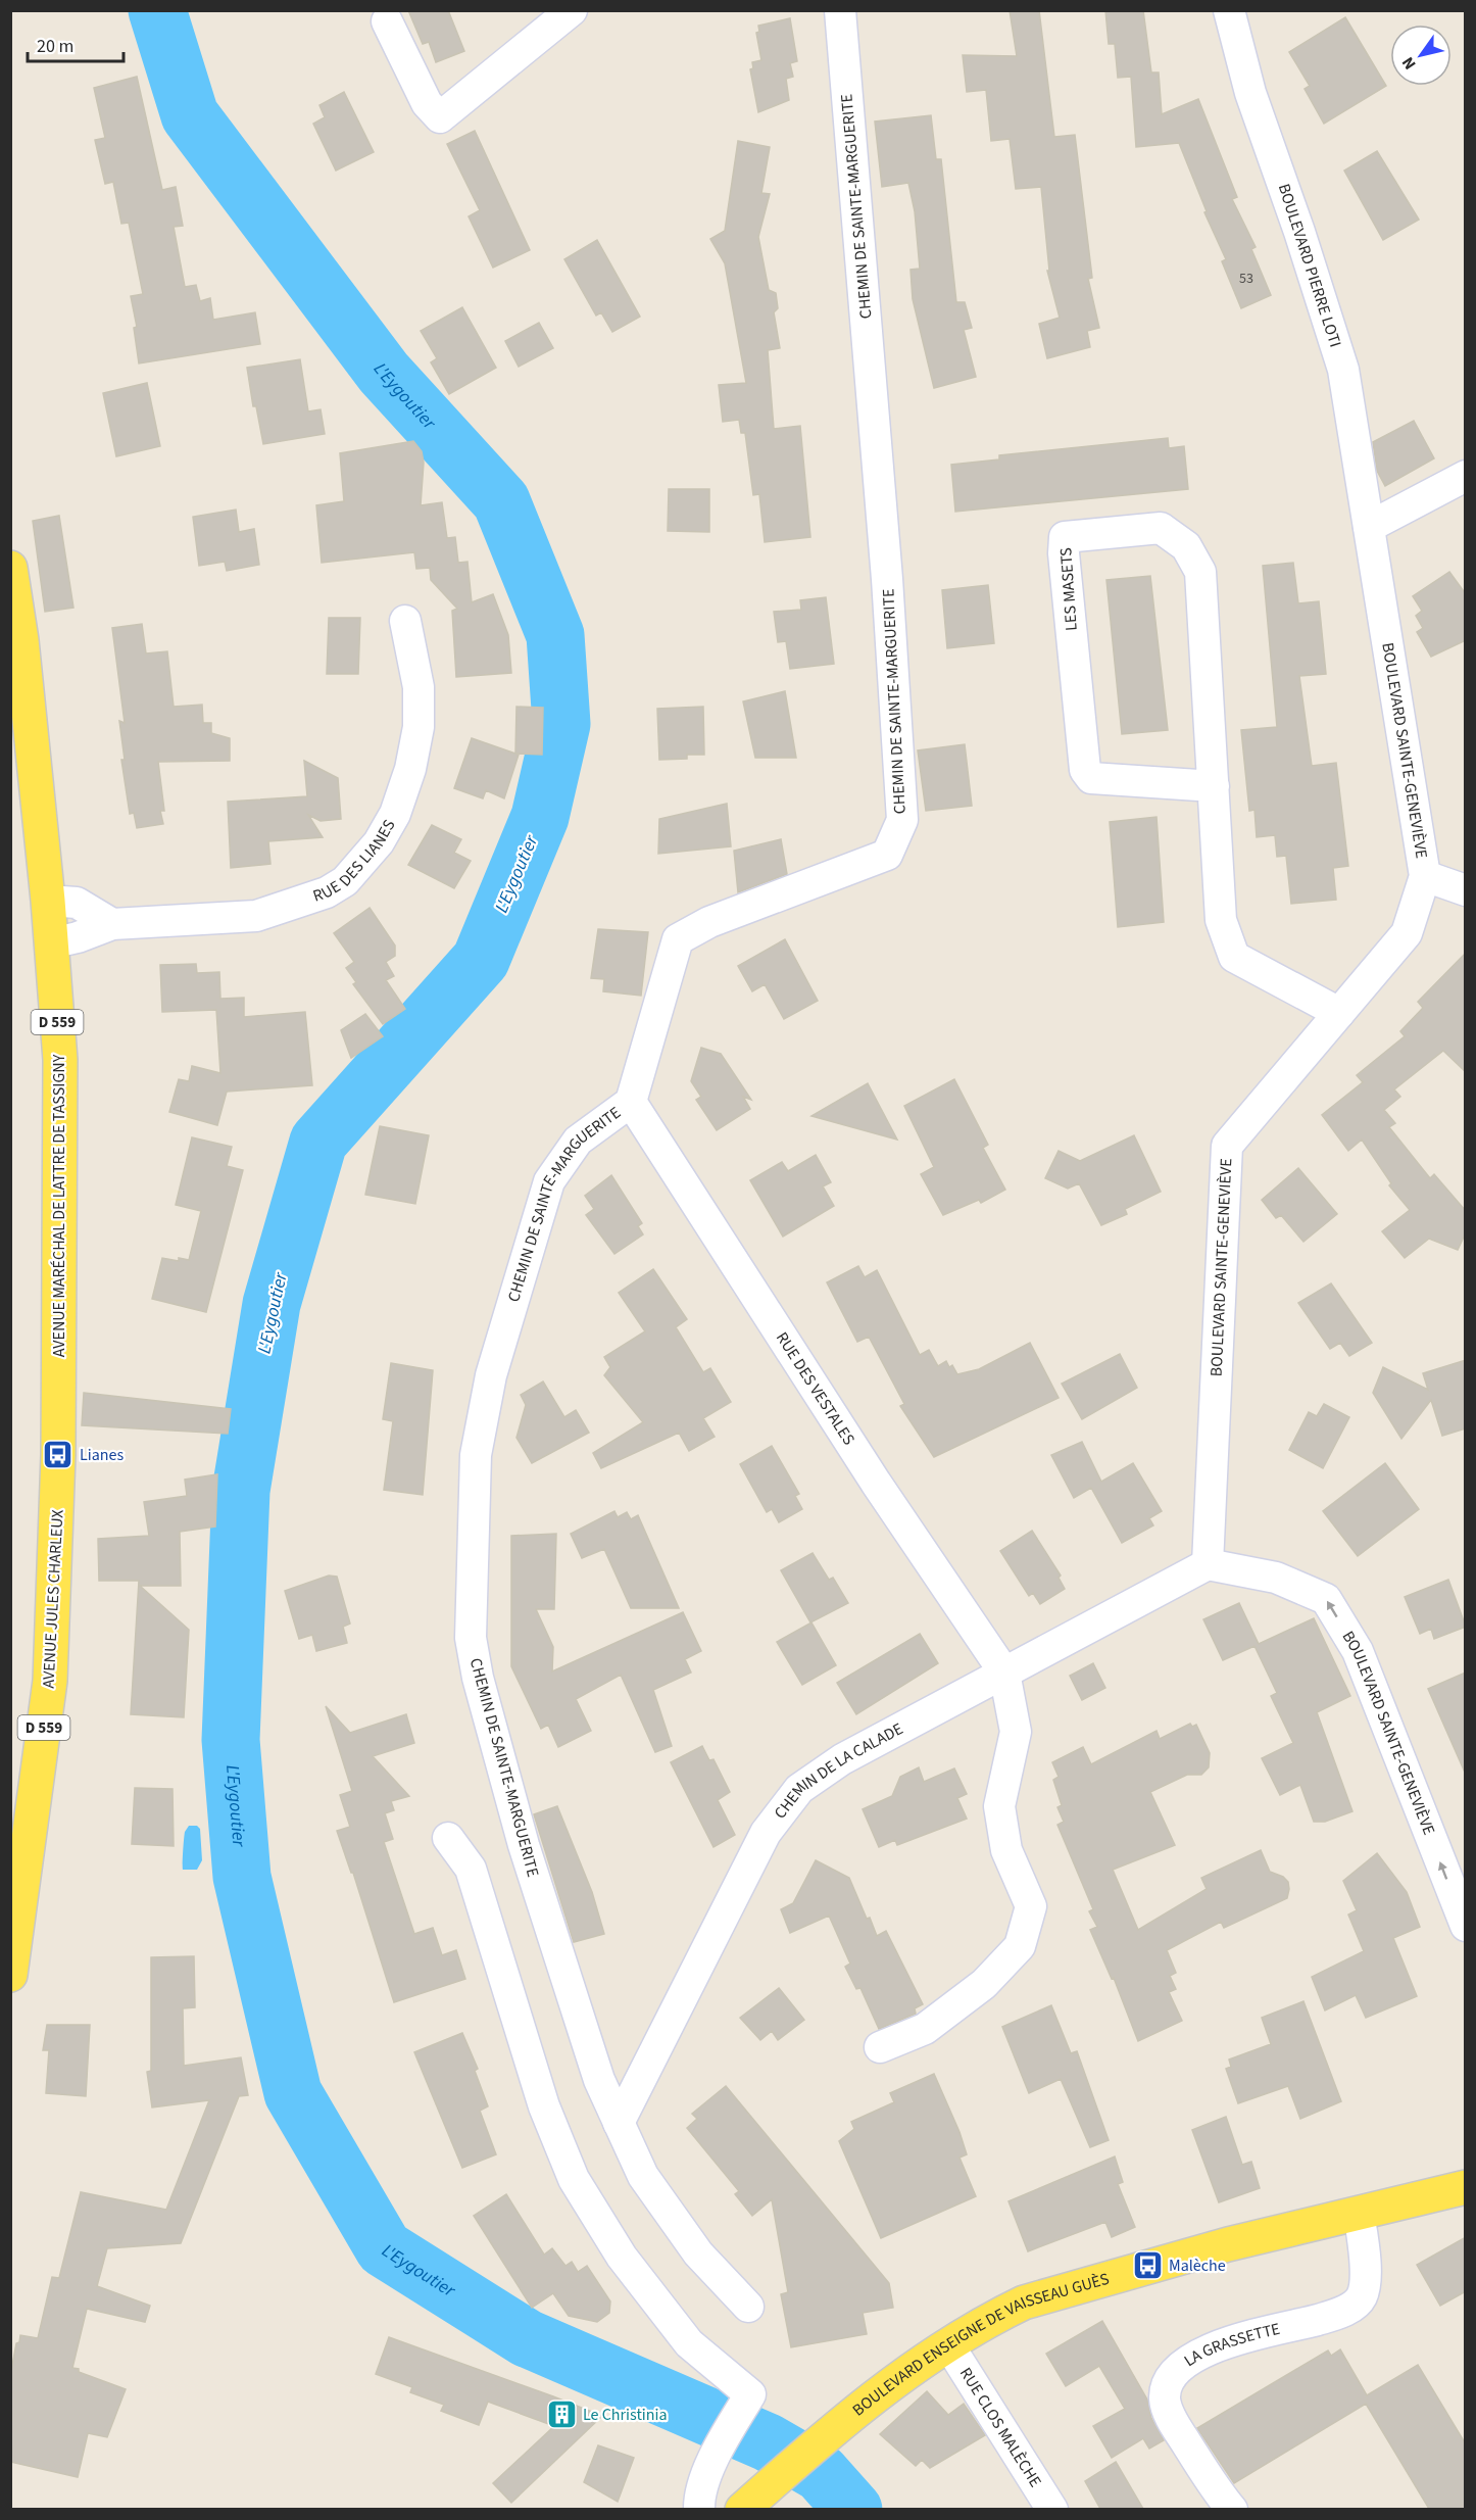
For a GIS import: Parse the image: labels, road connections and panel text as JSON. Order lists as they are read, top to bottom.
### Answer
{
  "streets": {
    "main road": [
      "D 559",
      "AVENUE MARÉCHAL DE LATTRE DE TASSIGNY",
      "AVENUE JULES CHARLEUX",
      "BOULEVARD ENSEIGNE DE VAISSEAU GUÈS"
    ],
    "street": [
      "CHEMIN DE SAINTE-MARGUERITE",
      "BOULEVARD PIERRE LOTI",
      "LES MASETS",
      "BOULEVARD SAINTE-GENEVIÈVE",
      "RUE DES LIANES",
      "RUE DES VESTALES",
      "CHEMIN DE LA CALADE",
      "LA GRASSETTE",
      "RUE CLOS MALÈCHE"
    ]
  },
  "crossings": [
    ["CHEMIN DE SAINTE-MARGUERITE", "RUE DES VESTALES"],
    ["CHEMIN DE SAINTE-MARGUERITE", "CHEMIN DE LA CALADE"],
    ["BOULEVARD PIERRE LOTI", "BOULEVARD SAINTE-GENEVIÈVE"],
    ["LES MASETS", "BOULEVARD SAINTE-GENEVIÈVE"],
    ["BOULEVARD SAINTE-GENEVIÈVE", "CHEMIN DE LA CALADE"],
    ["RUE DES LIANES", "AVENUE MARÉCHAL DE LATTRE DE TASSIGNY"],
    ["AVENUE MARÉCHAL DE LATTRE DE TASSIGNY", "AVENUE JULES CHARLEUX"],
    ["RUE DES VESTALES", "CHEMIN DE LA CALADE"],
    ["BOULEVARD ENSEIGNE DE VAISSEAU GUÈS", "LA GRASSETTE"],
    ["BOULEVARD ENSEIGNE DE VAISSEAU GUÈS", "RUE CLOS MALÈCHE"]
  ],
  "water": ["L'Eygoutier"],
  "places": {
    "bus stop": ["Lianes", "Malèche"],
    "building": ["Le Christinia"]
  },
  "house_numbers": ["53"],
  "scale_bar": "20 m",
  "north": "bottom left"
}
